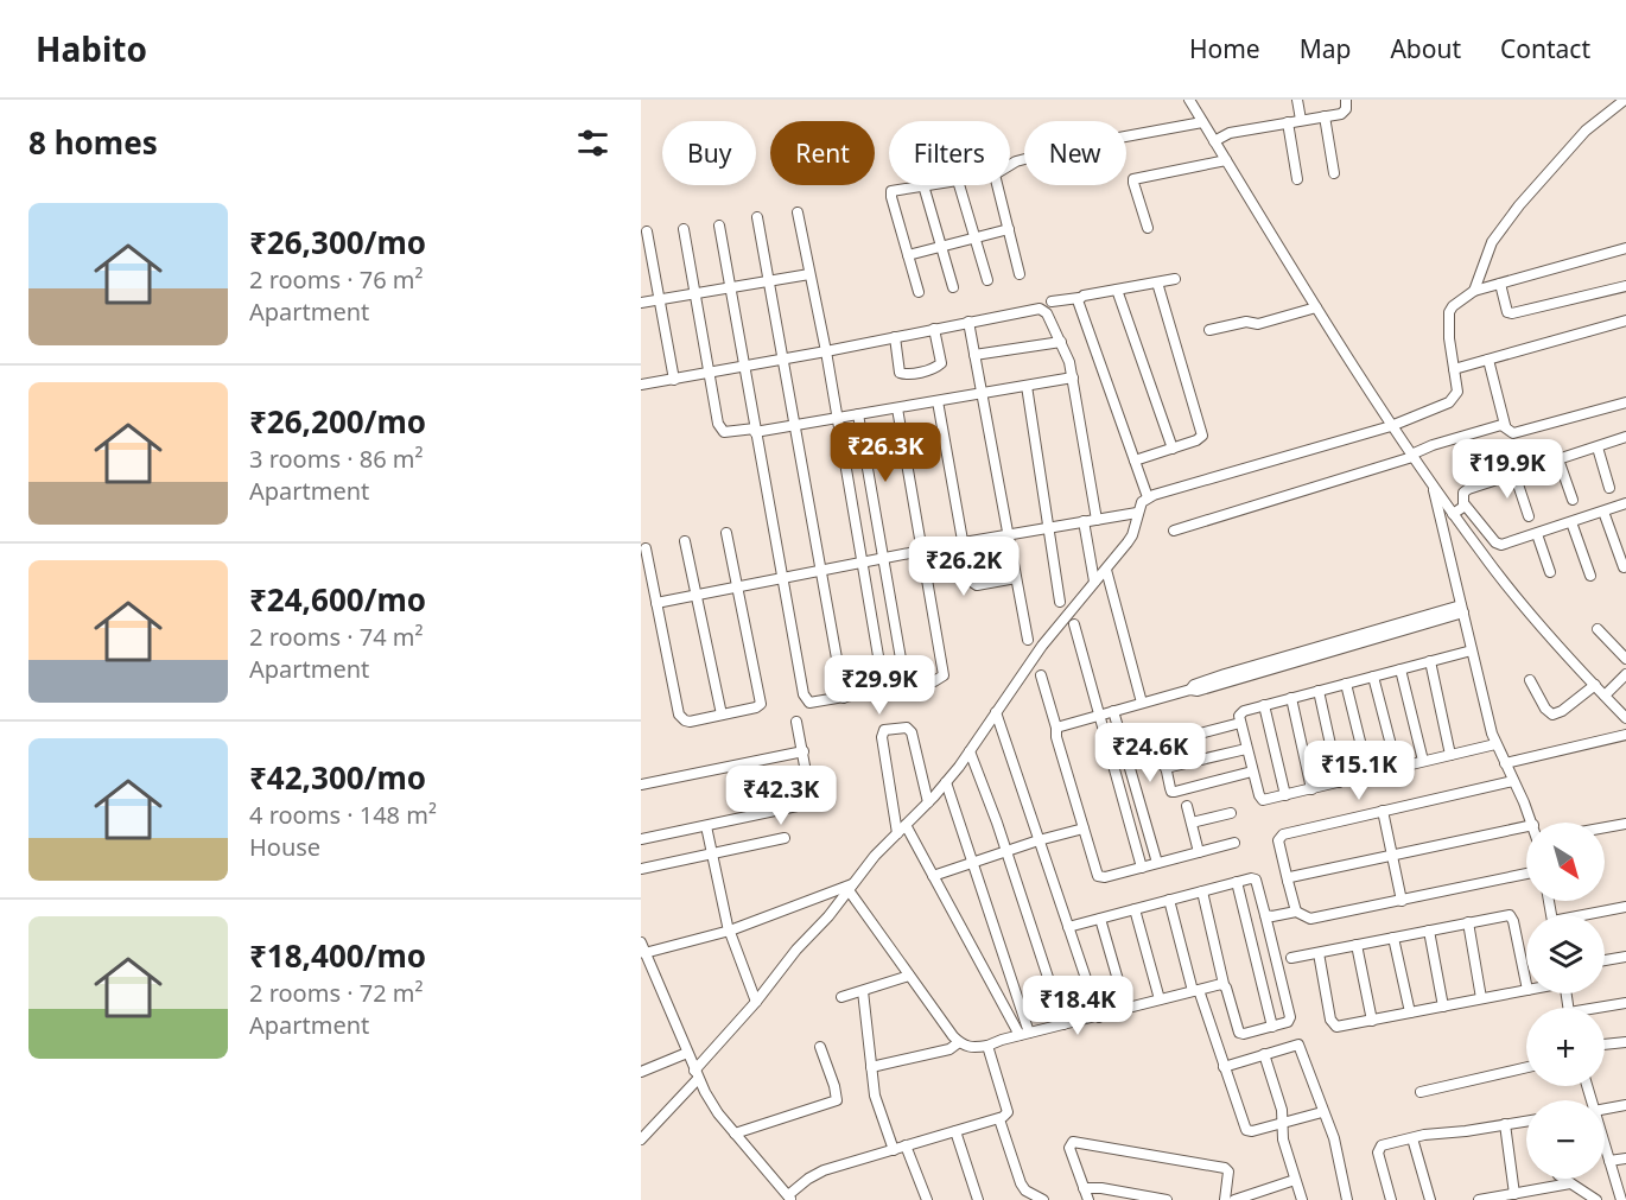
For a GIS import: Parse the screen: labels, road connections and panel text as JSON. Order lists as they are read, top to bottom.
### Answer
{
  "north": "bottom right",
  "page": {
    "header": "Habito",
    "nav": [
      "Home",
      "Map",
      "About",
      "Contact"
    ],
    "heading": "8 homes",
    "chip": [
      "Buy",
      "Rent",
      "Filters",
      "New"
    ],
    "list": [
      {
        "name": "₹26,300/mo",
        "note": "2 rooms · 76 m² · Apartment"
      },
      {
        "name": "₹26,200/mo",
        "note": "3 rooms · 86 m² · Apartment"
      },
      {
        "name": "₹24,600/mo",
        "note": "2 rooms · 74 m² · Apartment"
      },
      {
        "name": "₹42,300/mo",
        "note": "4 rooms · 148 m² · House"
      },
      {
        "name": "₹18,400/mo",
        "note": "2 rooms · 72 m² · Apartment"
      }
    ],
    "price": [
      "₹26.3K",
      "₹19.9K",
      "₹26.2K",
      "₹29.9K",
      "₹24.6K",
      "₹15.1K",
      "₹42.3K",
      "₹18.4K"
    ],
    "map_buttons": ["+", "−"]
  }
}
